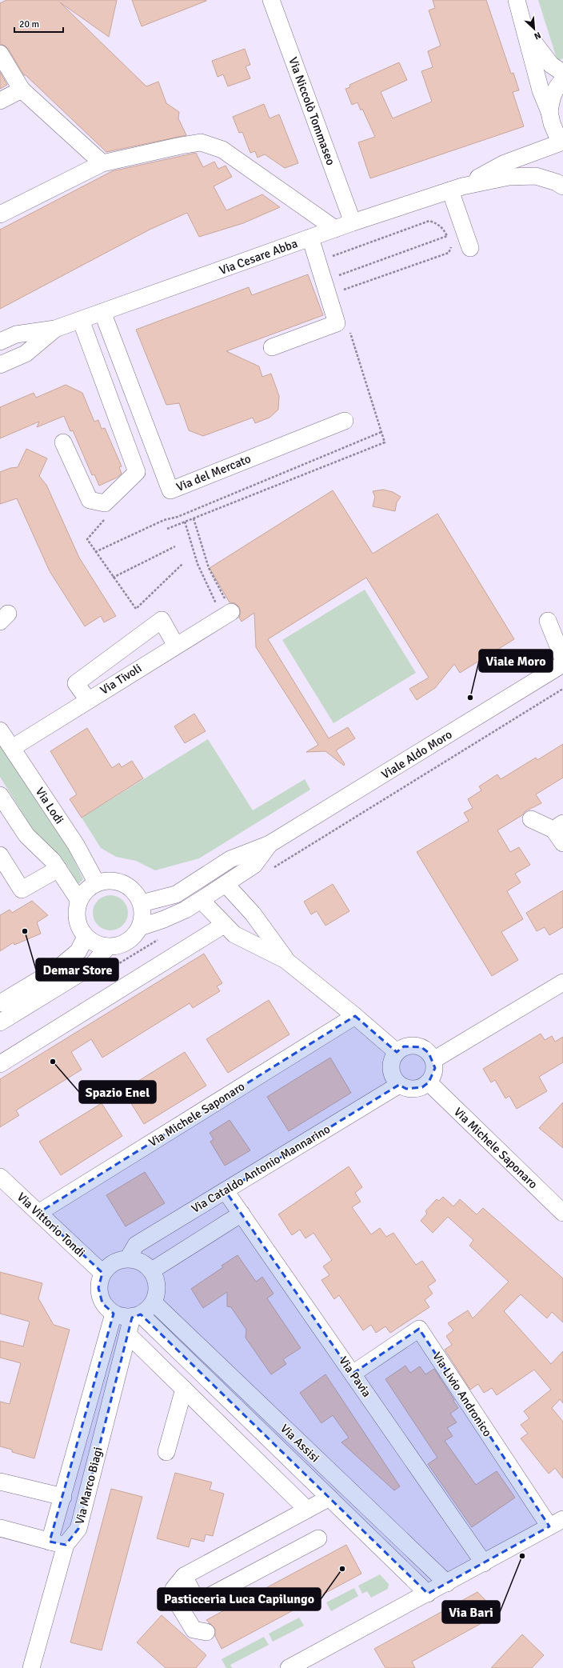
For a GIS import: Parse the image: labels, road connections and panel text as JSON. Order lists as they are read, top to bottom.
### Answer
{
  "streets": {
    "street": [
      "Via Niccolò Tommaseo",
      "Via Cesare Abba",
      "Via del Mercato",
      "Via Tivoli",
      "Viale Aldo Moro",
      "Via Lodi",
      "Via Michele Saponaro",
      "Via Cataldo Antonio Mannarino",
      "Via Vittorio Tondi",
      "Via Pavia",
      "Via Livio Andronico",
      "Via Assisi",
      "Via Marco Biagi"
    ]
  },
  "crossings": [
    ["Via Niccolò Tommaseo", "Via Cesare Abba"],
    ["Via Cesare Abba", "Via del Mercato"],
    ["Via Tivoli", "Via Lodi"],
    ["Viale Aldo Moro", "Via Lodi"],
    ["Via Michele Saponaro", "Via Cataldo Antonio Mannarino"],
    ["Via Michele Saponaro", "Via Vittorio Tondi"],
    ["Via Cataldo Antonio Mannarino", "Via Vittorio Tondi"],
    ["Via Cataldo Antonio Mannarino", "Via Pavia"],
    ["Via Cataldo Antonio Mannarino", "Via Assisi"],
    ["Via Cataldo Antonio Mannarino", "Via Marco Biagi"],
    ["Via Vittorio Tondi", "Via Assisi"],
    ["Via Vittorio Tondi", "Via Marco Biagi"],
    ["Via Pavia", "Via Livio Andronico"],
    ["Via Assisi", "Via Marco Biagi"]
  ],
  "places": [
    "Viale Moro",
    "Demar Store",
    "Spazio Enel",
    "Via Bari",
    "Pasticceria Luca Capilungo"
  ],
  "scale_bar": "20 m",
  "north": "bottom right"
}
